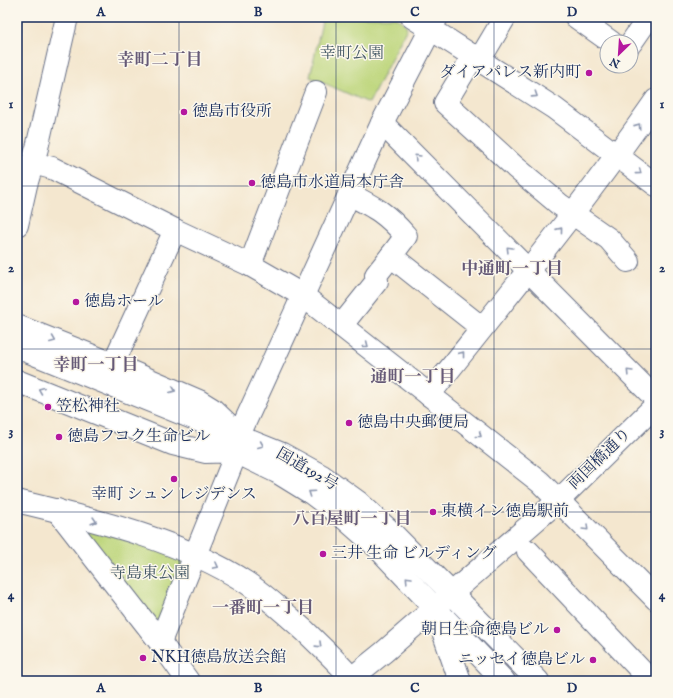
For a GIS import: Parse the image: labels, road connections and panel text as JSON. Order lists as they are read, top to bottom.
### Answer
{
  "streets": {
    "main road": ["両国橋通り", "国道192号"]
  },
  "crossings": [
    ["両国橋通り", "国道192号"]
  ],
  "districts": [
    "幸町二丁目",
    "中通町一丁目",
    "幸町一丁目",
    "通町一丁目",
    "八百屋町一丁目",
    "一番町一丁目"
  ],
  "parks": ["幸町公園", "寺島東公園"],
  "places": [
    "ダイアパレス新内町",
    "徳島市役所",
    "徳島市水道局本庁舎",
    "徳島ホール",
    "笠松神社",
    "徳島中央郵便局",
    "徳島フコク生命ビル",
    "幸町 シュン レジデンス",
    "東横イン徳島駅前",
    "三井 生命 ビルディング",
    "朝日生命徳島ビル",
    "NKH徳島放送会館",
    "ニッセイ徳島ビル"
  ],
  "north": "bottom left",
  "grid": {
    "columns": [
      "A",
      "B",
      "C",
      "D"
    ],
    "rows": [
      "1",
      "2",
      "3",
      "4"
    ]
  }
}
